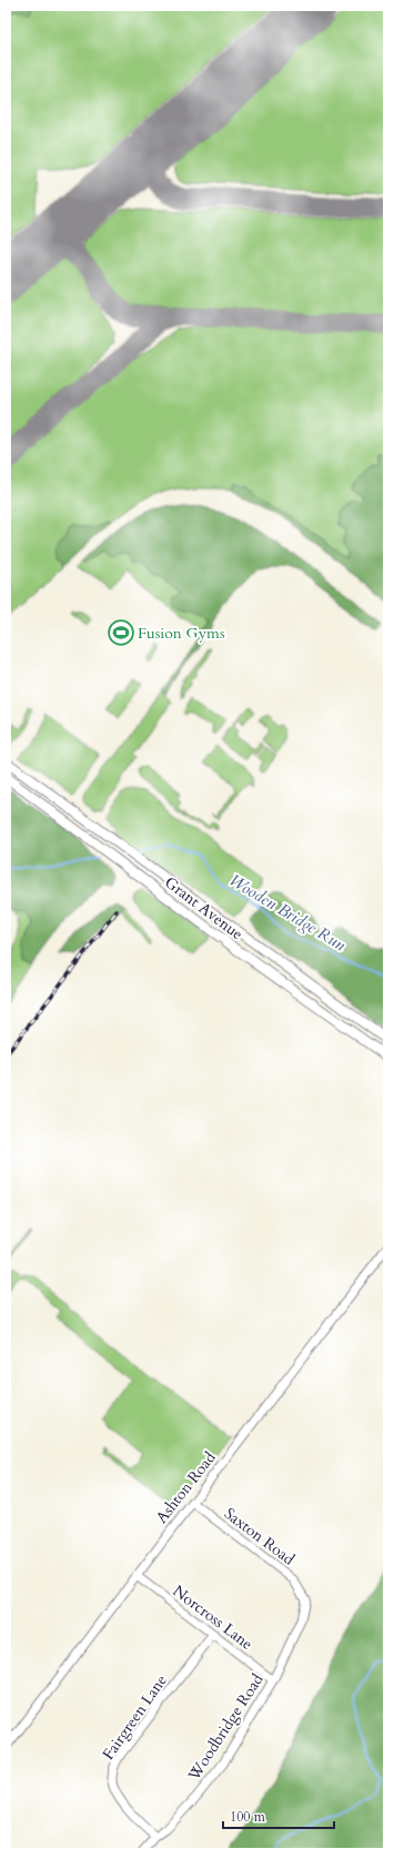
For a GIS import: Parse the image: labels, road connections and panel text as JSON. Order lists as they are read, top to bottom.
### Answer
{
  "streets": {
    "main road": ["Grant Avenue"],
    "street": [
      "Ashton Road",
      "Saxton Road",
      "Norcross Lane",
      "Fairgreen Lane",
      "Woodbridge Road"
    ]
  },
  "crossings": [
    ["Ashton Road", "Saxton Road"],
    ["Ashton Road", "Norcross Lane"],
    ["Saxton Road", "Woodbridge Road"],
    ["Norcross Lane", "Fairgreen Lane"],
    ["Norcross Lane", "Woodbridge Road"],
    ["Fairgreen Lane", "Woodbridge Road"]
  ],
  "water": ["Wooden Bridge Run"],
  "places": {
    "sports": ["Fusion Gyms"]
  },
  "scale_bar": "100 m"
}
